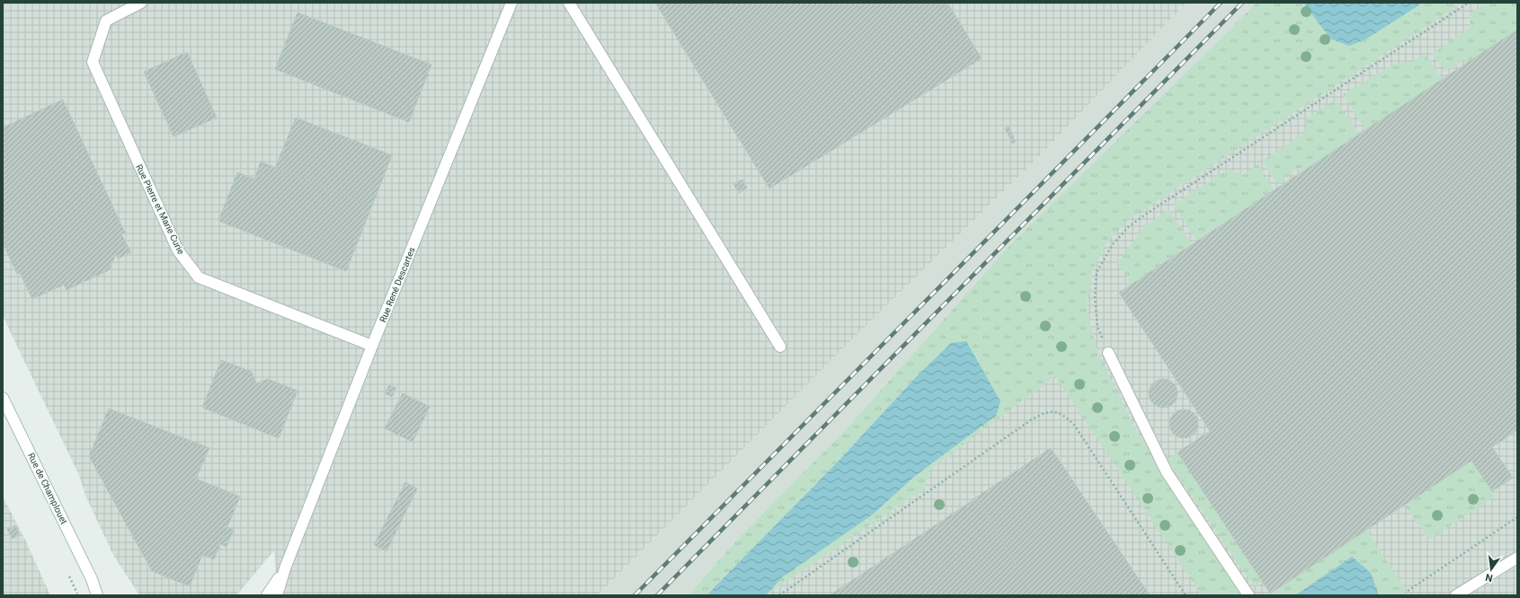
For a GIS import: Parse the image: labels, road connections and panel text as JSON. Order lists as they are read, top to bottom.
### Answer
{
  "streets": {
    "street": ["Rue Pierre et Marie Curie", "Rue René Descartes", "Rue de Champlouet"]
  },
  "crossings": [
    ["Rue Pierre et Marie Curie", "Rue René Descartes"]
  ],
  "north": "bottom"
}
